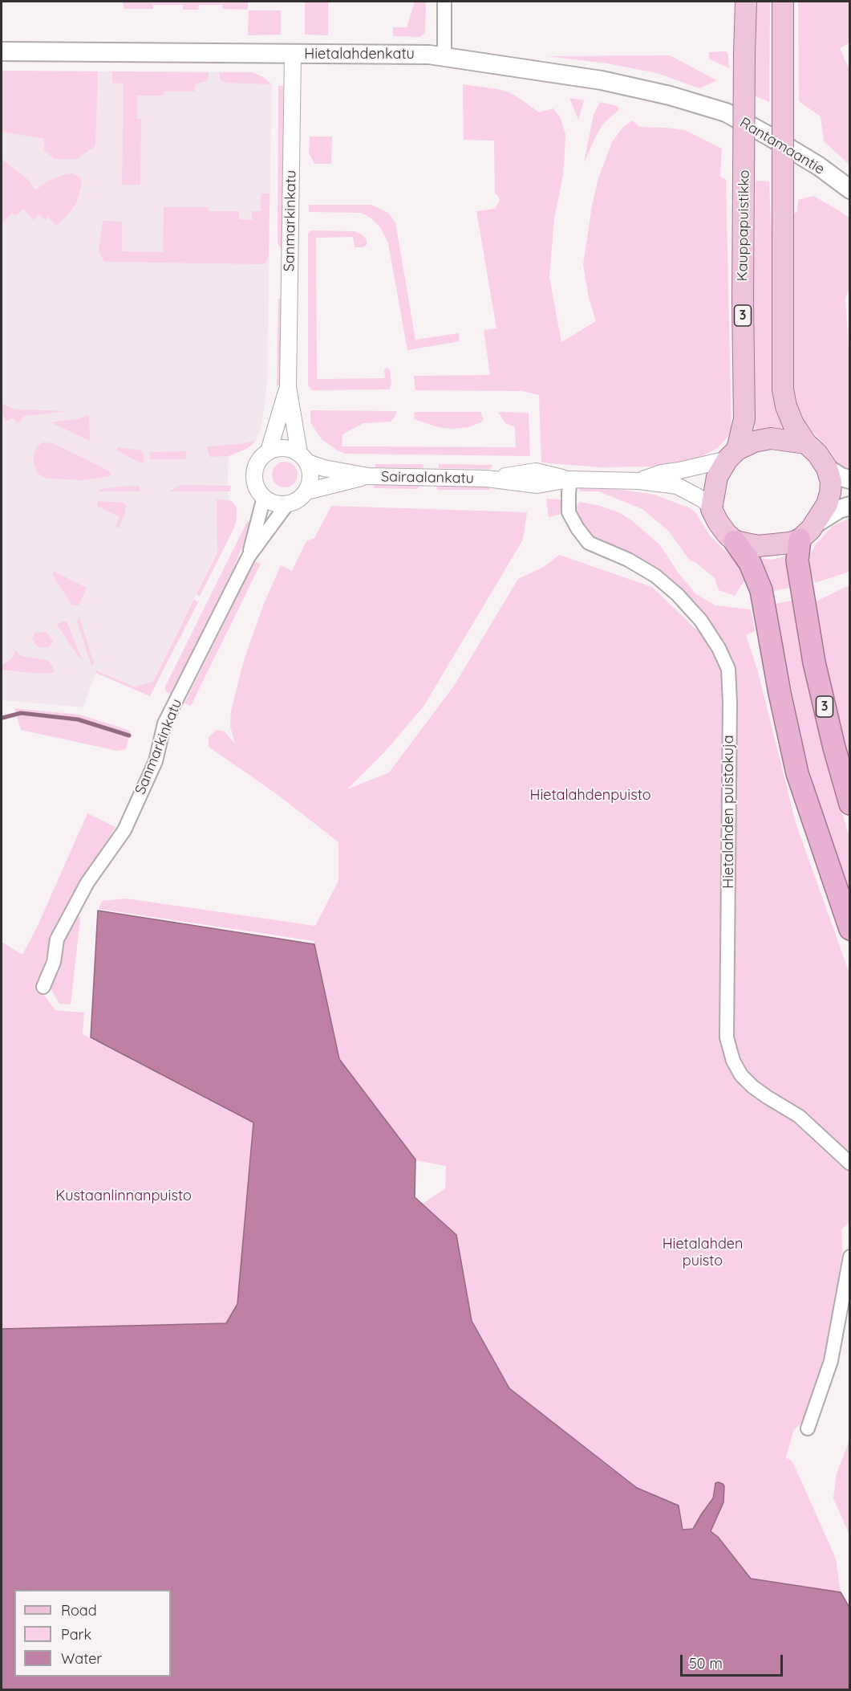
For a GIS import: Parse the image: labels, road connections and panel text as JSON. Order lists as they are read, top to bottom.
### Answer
{
  "streets": {
    "highway": ["3"],
    "main road": ["Hietalahdenkatu", "Rantamaantie", "Kauppapuistikko"],
    "street": ["Sanmarkinkatu", "Sairaalankatu", "Hietalahden puistokuja"]
  },
  "crossings": [
    ["Hietalahdenkatu", "Rantamaantie"],
    ["Hietalahdenkatu", "Sanmarkinkatu"],
    ["Sanmarkinkatu", "Sairaalankatu"],
    ["Kauppapuistikko", "3"],
    ["Kauppapuistikko", "Sairaalankatu"],
    ["3", "Sairaalankatu"],
    ["Sairaalankatu", "Hietalahden puistokuja"]
  ],
  "parks": ["Hietalahdenpuisto", "Kustaanlinnanpuisto", "Hietalahden puisto"],
  "legend": ["Road", "Park", "Water"],
  "scale_bar": "50 m"
}
